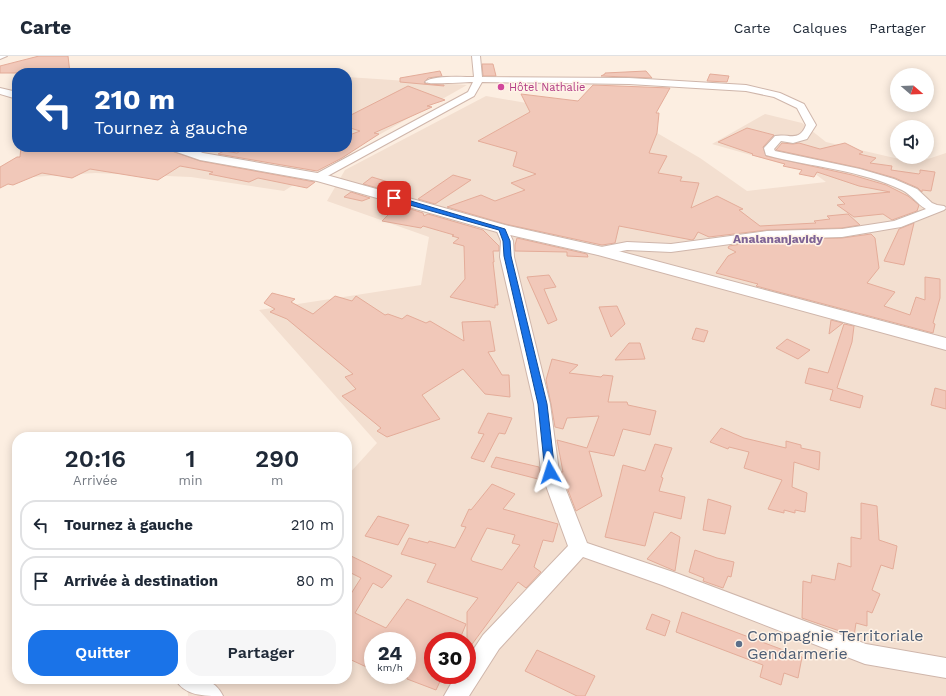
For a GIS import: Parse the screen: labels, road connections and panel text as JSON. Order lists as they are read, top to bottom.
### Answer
{
  "districts": ["Analananjavidy"],
  "places": ["Hôtel Nathalie", "Compagnie Territoriale Gendarmerie"],
  "north": "right",
  "page": {
    "header": "Carte",
    "nav": ["Carte", "Calques", "Partager"],
    "turn": ["210 m", "Tournez à gauche"],
    "eta": [
      "20:16",
      "Arrivée",
      "1",
      "min",
      "290",
      "m"
    ],
    "list": [
      {
        "name": "Tournez à gauche",
        "value": "210 m"
      },
      {
        "name": "Arrivée à destination",
        "value": "80 m"
      }
    ],
    "buttons": ["Quitter", "Partager"],
    "speed": "24 km/h",
    "limit": "30"
  }
}
